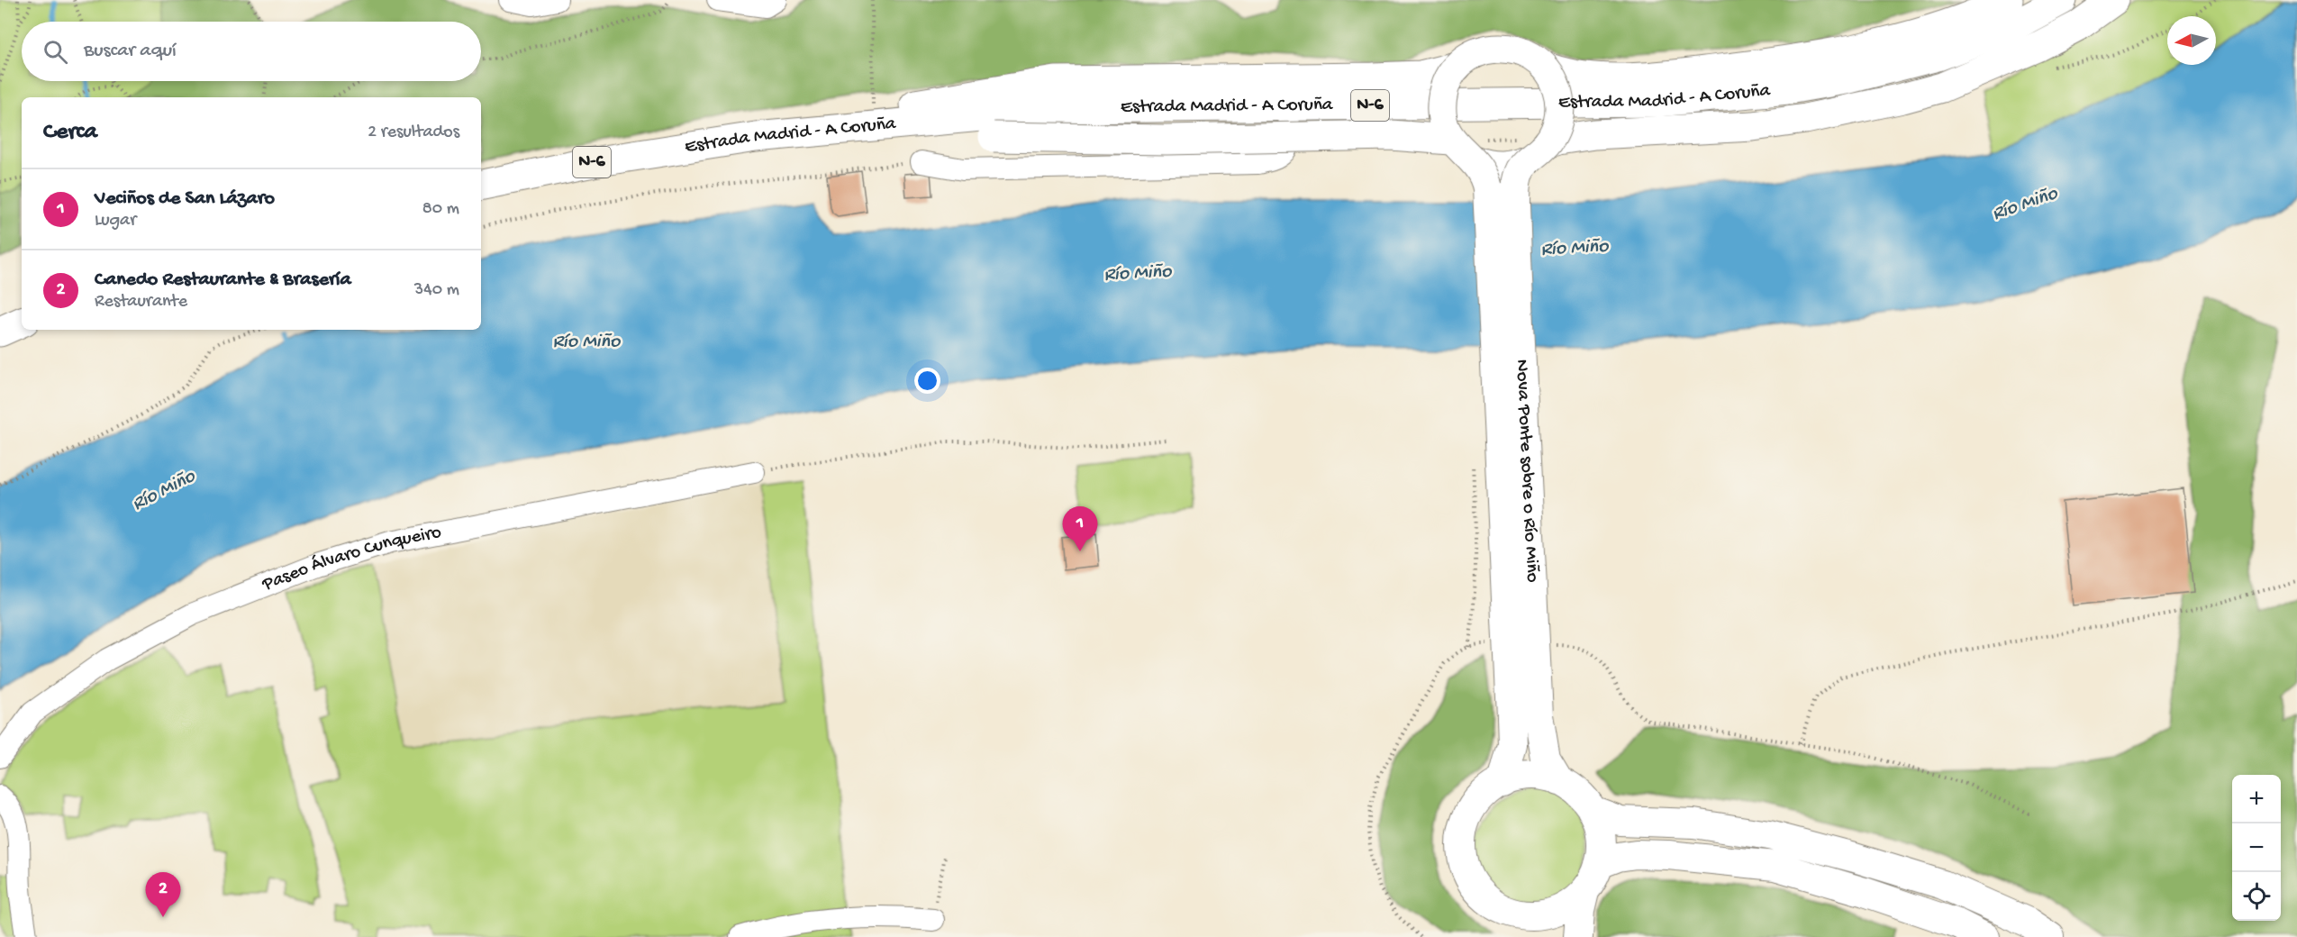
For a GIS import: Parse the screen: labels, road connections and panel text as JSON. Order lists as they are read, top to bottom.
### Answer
{
  "streets": {
    "highway": ["Estrada Madrid - A Coruña", "N-6"],
    "main road": ["Nova Ponte sobre o Río Miño"],
    "street": ["Paseo Álvaro Cunqueiro"]
  },
  "water": ["Río Miño"],
  "north": "left",
  "page": {
    "search": "Buscar aquí",
    "heading": ["Cerca", "2 resultados"],
    "list": [
      {
        "mark": "1",
        "name": "Veciños de San Lázaro",
        "note": "Lugar",
        "value": "80 m"
      },
      {
        "mark": "2",
        "name": "Canedo Restaurante & Brasería",
        "note": "Restaurante",
        "value": "340 m"
      }
    ],
    "pins": ["1", "2"],
    "map_buttons": ["+", "−"]
  }
}
